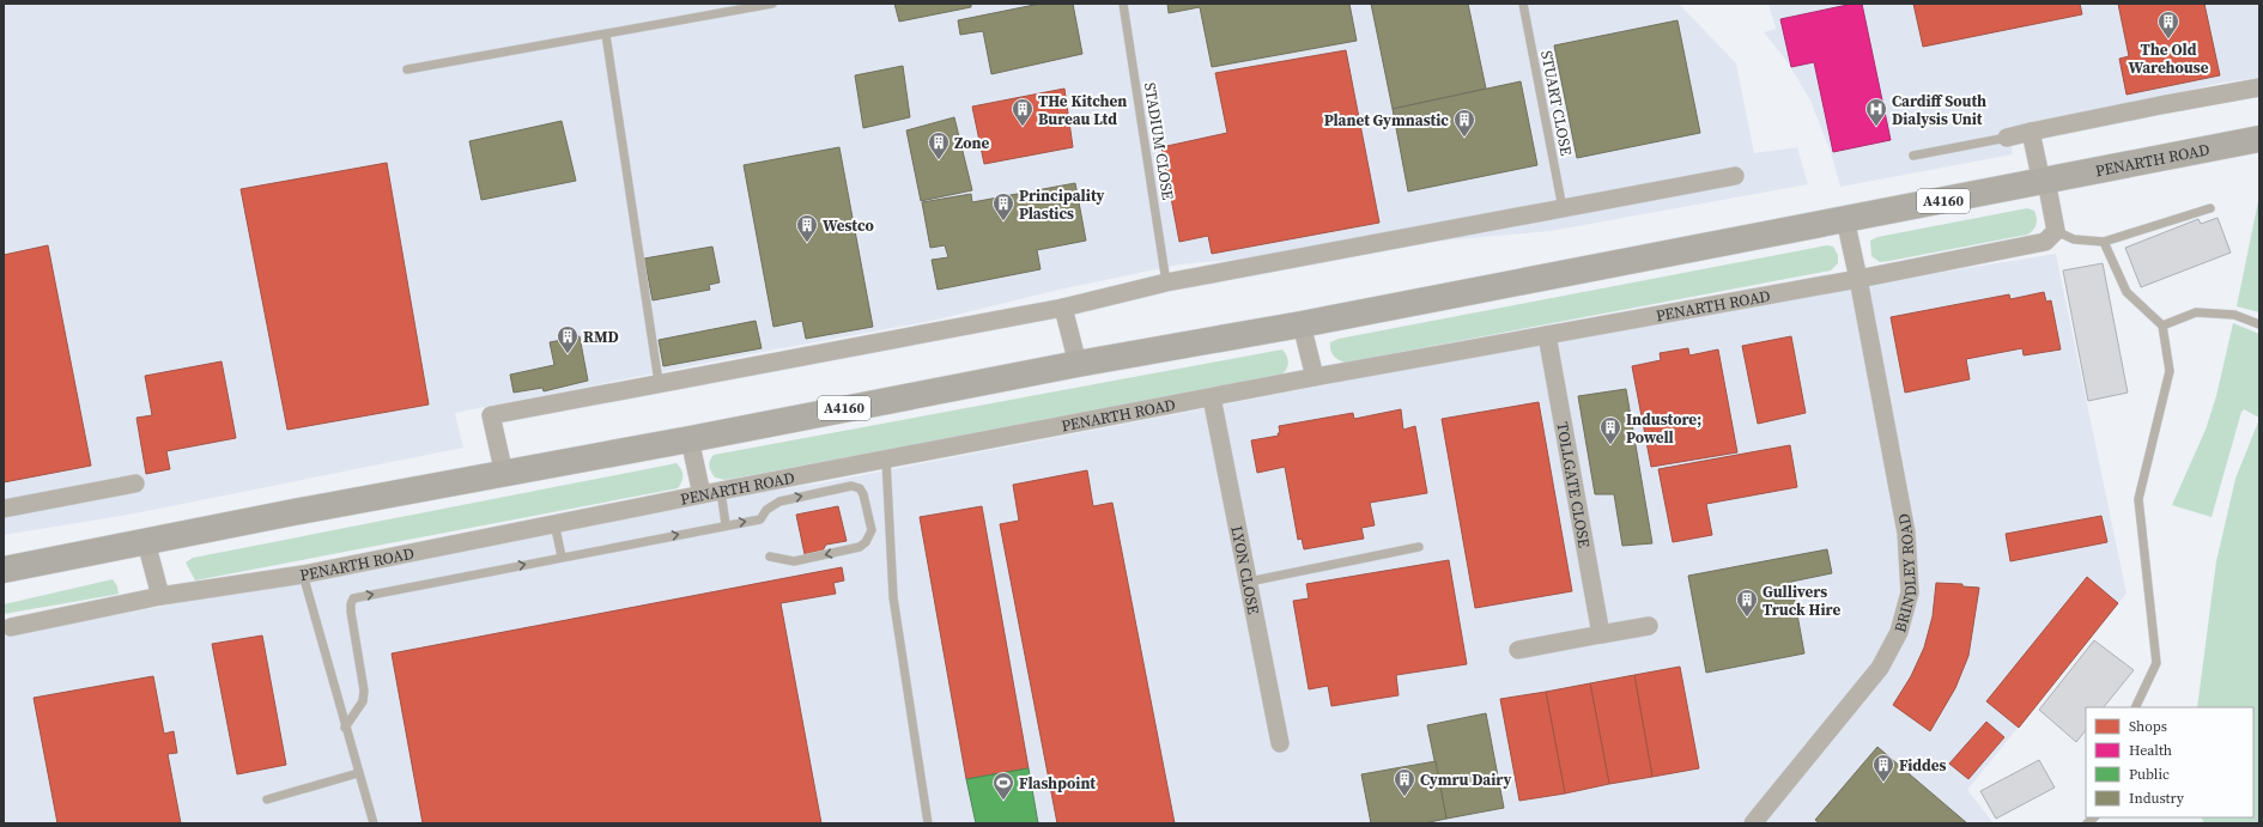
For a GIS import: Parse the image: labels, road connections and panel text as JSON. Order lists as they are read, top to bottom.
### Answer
{
  "streets": {
    "main road": ["PENARTH ROAD", "A4160"],
    "street": ["TOLLGATE CLOSE", "LYON CLOSE", "BRINDLEY ROAD"],
    "lane": ["STUART CLOSE", "STADIUM CLOSE"]
  },
  "crossings": [
    ["PENARTH ROAD", "TOLLGATE CLOSE"],
    ["PENARTH ROAD", "LYON CLOSE"],
    ["PENARTH ROAD", "BRINDLEY ROAD"]
  ],
  "places": {
    "building": [
      "The Old Warehouse",
      "THe Kitchen Bureau Ltd",
      "Planet Gymnastic",
      "Zone",
      "Principality Plastics",
      "Westco",
      "RMD",
      "Industore; Powell",
      "Gullivers Truck Hire",
      "Fiddes",
      "Cymru Dairy"
    ],
    "hospital": ["Cardiff South Dialysis Unit"],
    "sports": ["Flashpoint"]
  },
  "legend": [
    "Shops",
    "Health",
    "Public",
    "Industry"
  ]
}
